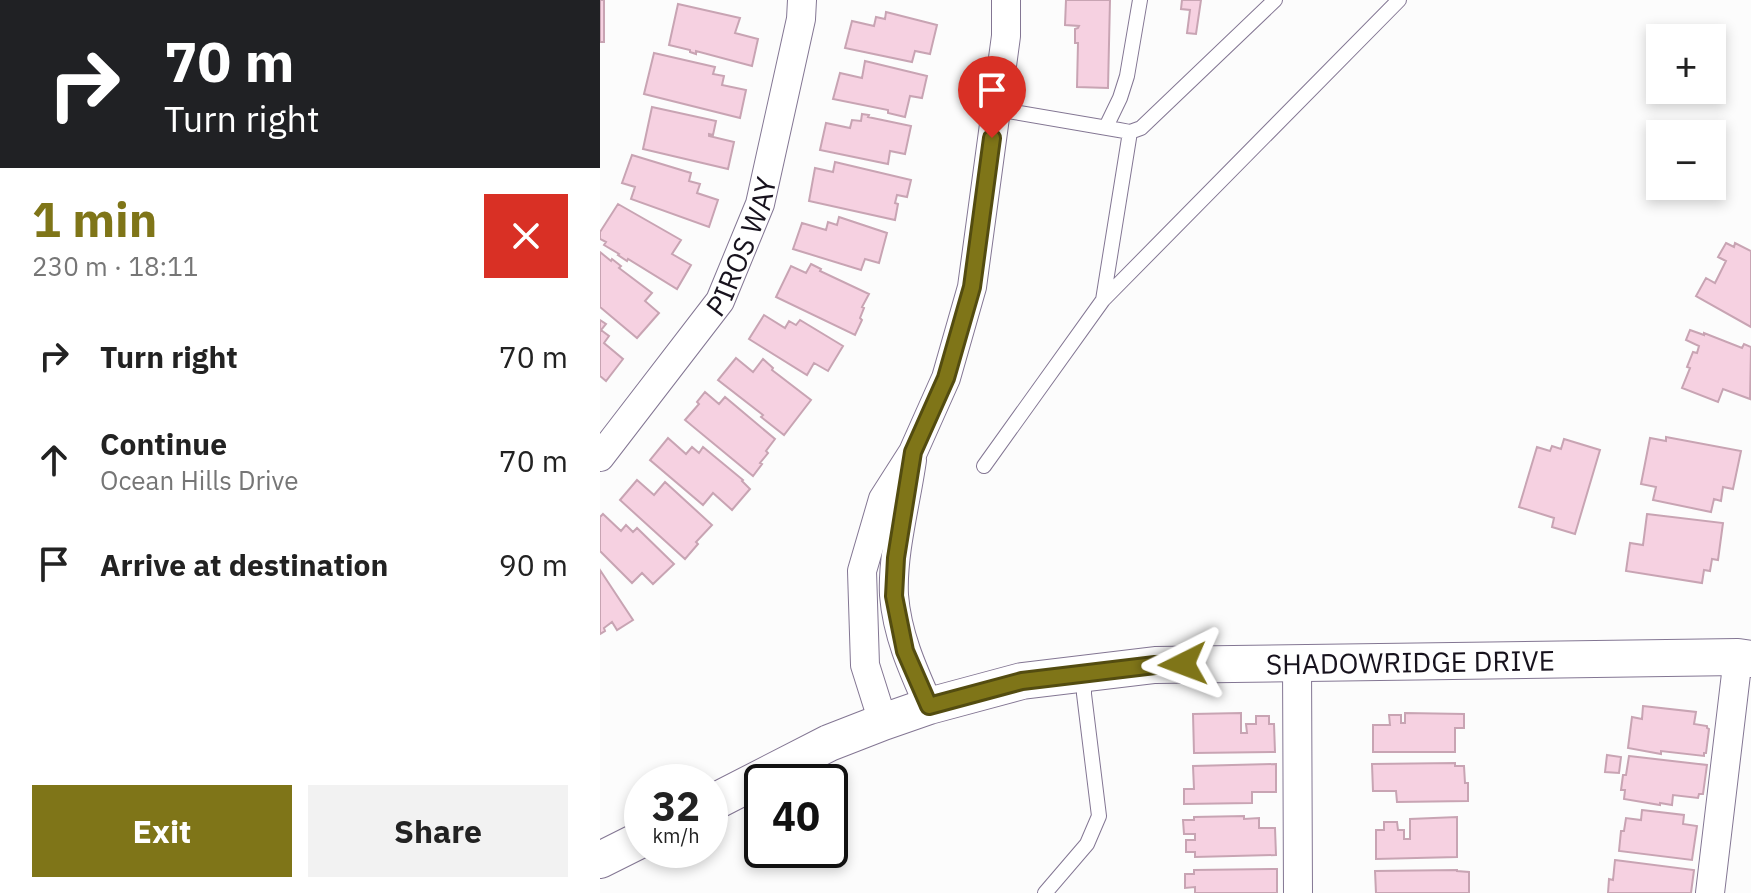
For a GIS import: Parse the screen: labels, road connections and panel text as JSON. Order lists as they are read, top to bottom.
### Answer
{
  "streets": {
    "street": ["PIROS WAY", "SHADOWRIDGE DRIVE"]
  },
  "page": {
    "turn": ["70 m", "Turn right"],
    "map_buttons": ["+", "−"],
    "heading": ["1 min", "230 m · 18:11"],
    "list": [
      {
        "name": "Turn right",
        "value": "70 m"
      },
      {
        "name": "Continue",
        "note": "Ocean Hills Drive",
        "value": "70 m"
      },
      {
        "name": "Arrive at destination",
        "value": "90 m"
      }
    ],
    "speed": "32 km/h",
    "limit": "40",
    "buttons": ["Exit", "Share"]
  }
}
